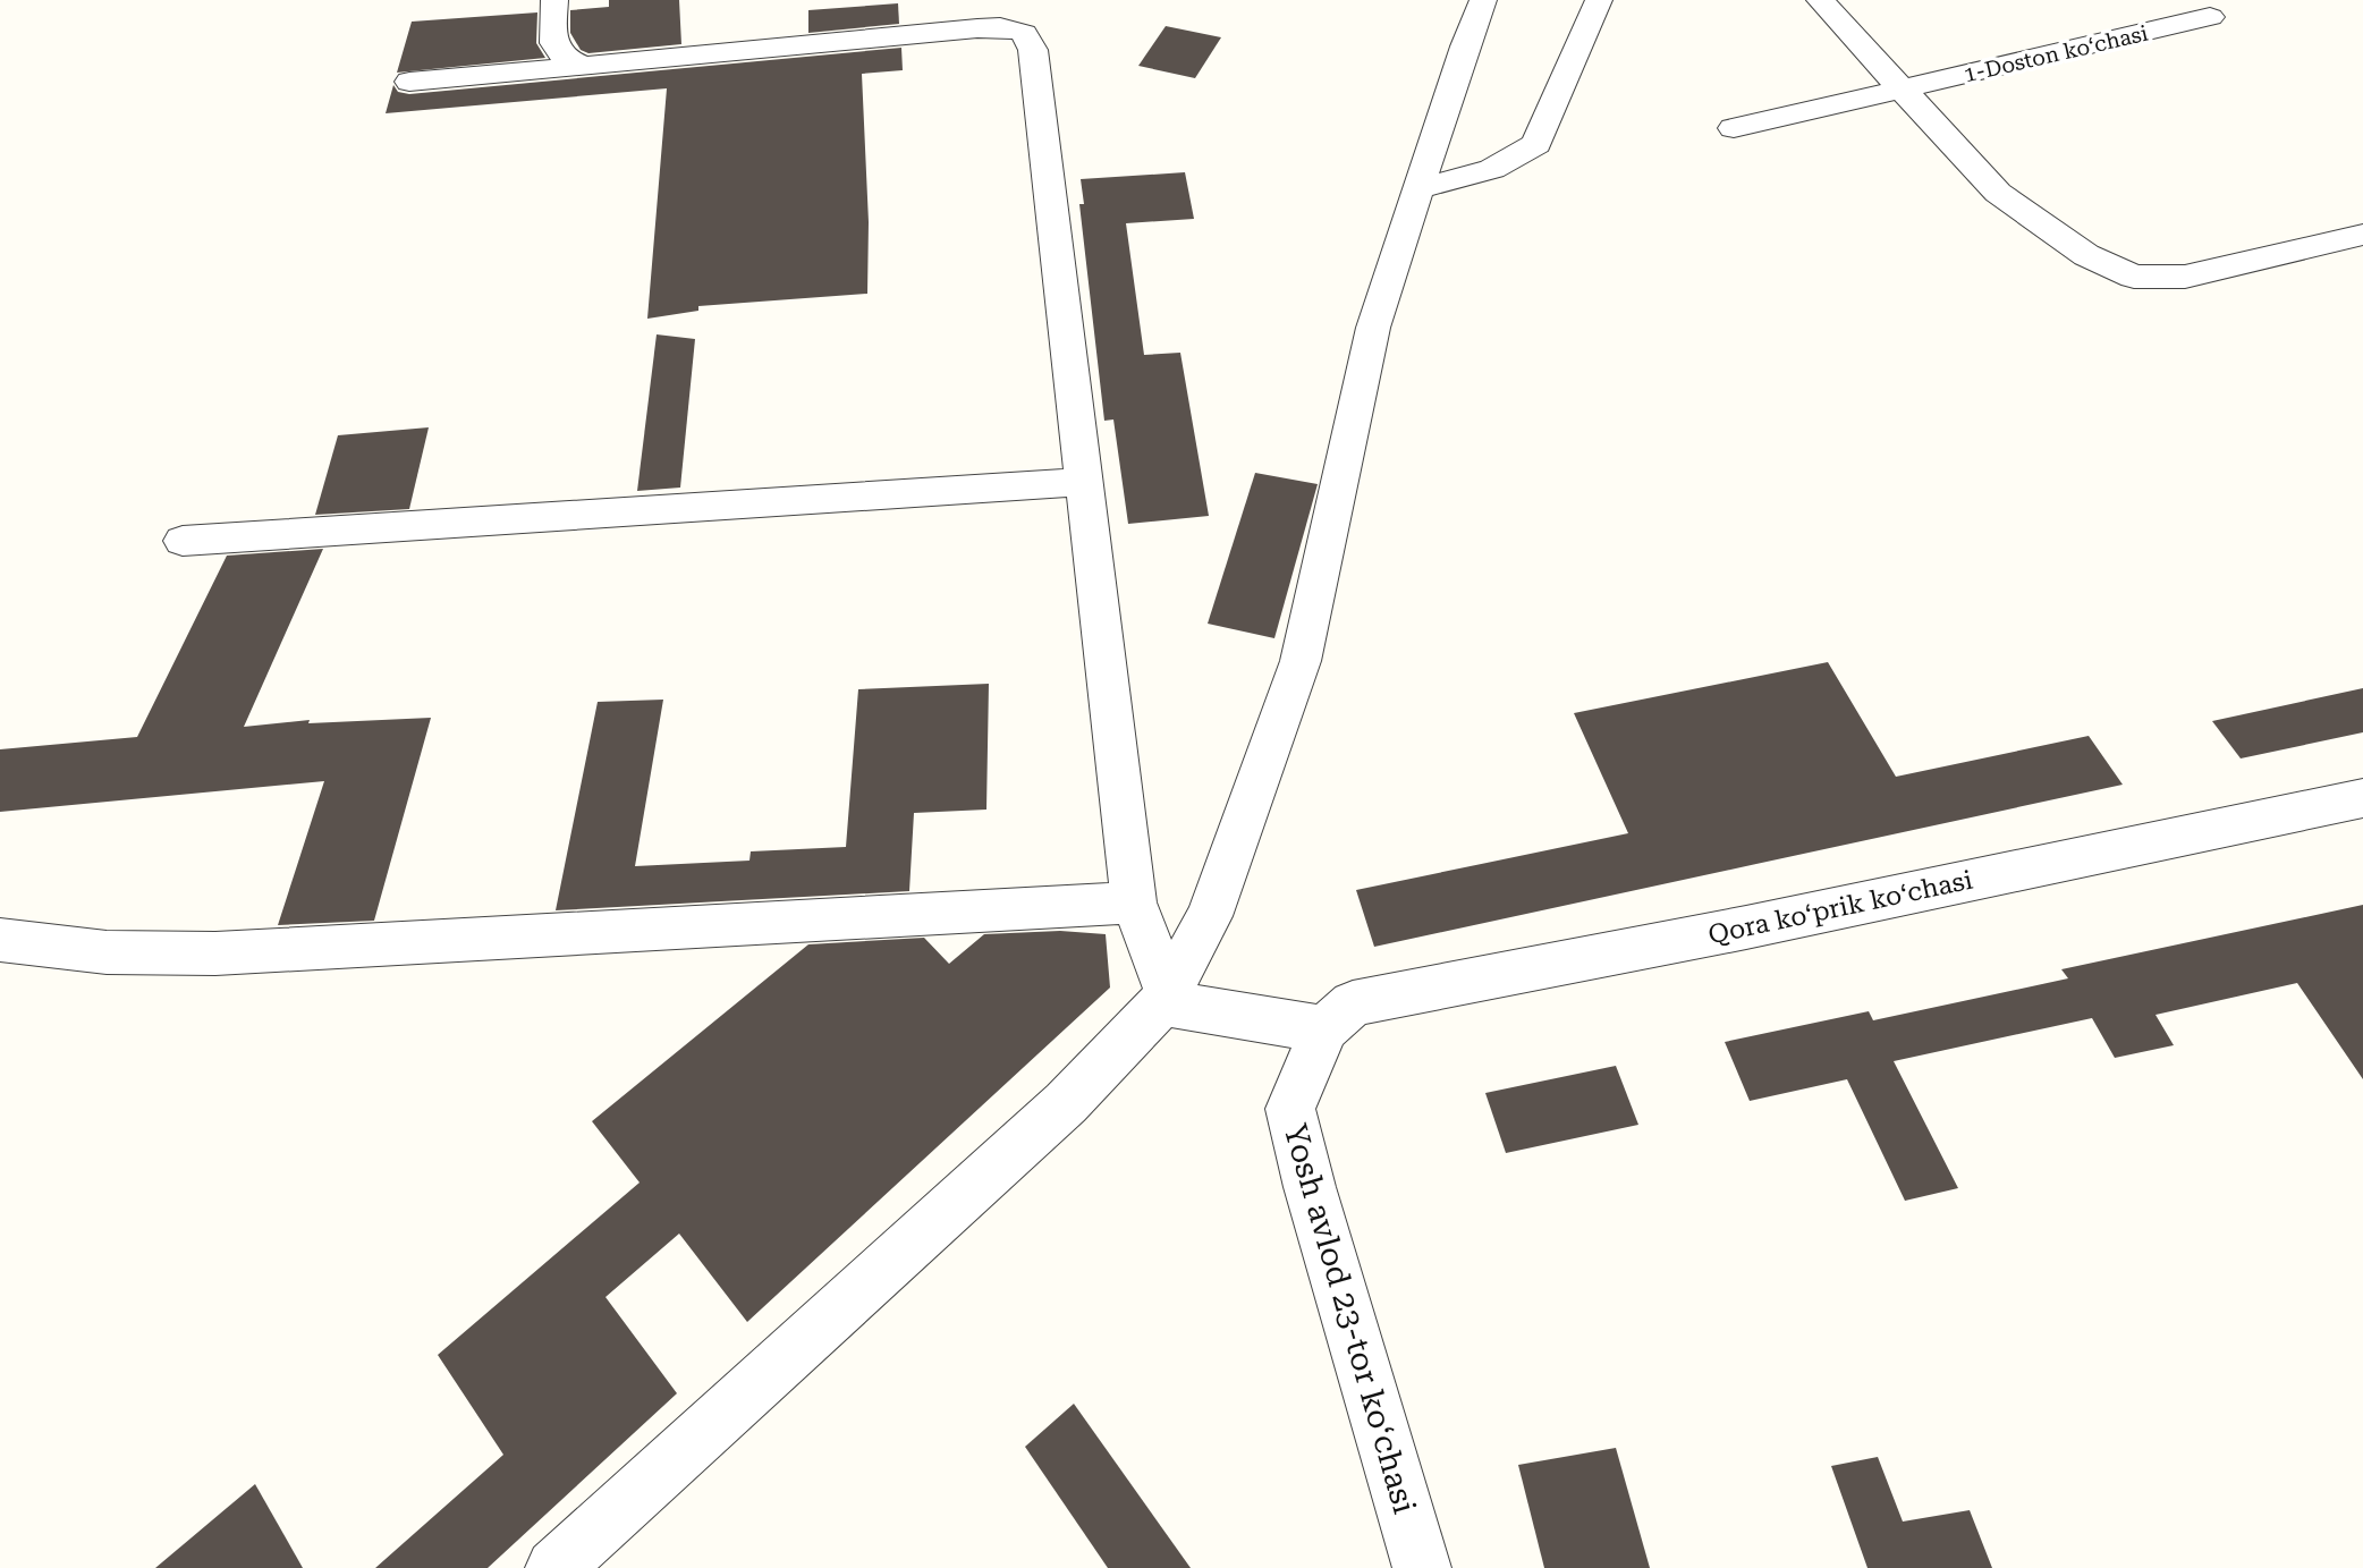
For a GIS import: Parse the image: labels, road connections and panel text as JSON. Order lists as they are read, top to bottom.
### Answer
{
  "streets": {
    "street": ["1-Doston koʻchasi", "Qora koʻprik koʻchasi", "Yosh avlod 23-tor koʻchasi"]
  },
  "crossings": [
    ["Qora koʻprik koʻchasi", "Yosh avlod 23-tor koʻchasi"]
  ]
}
